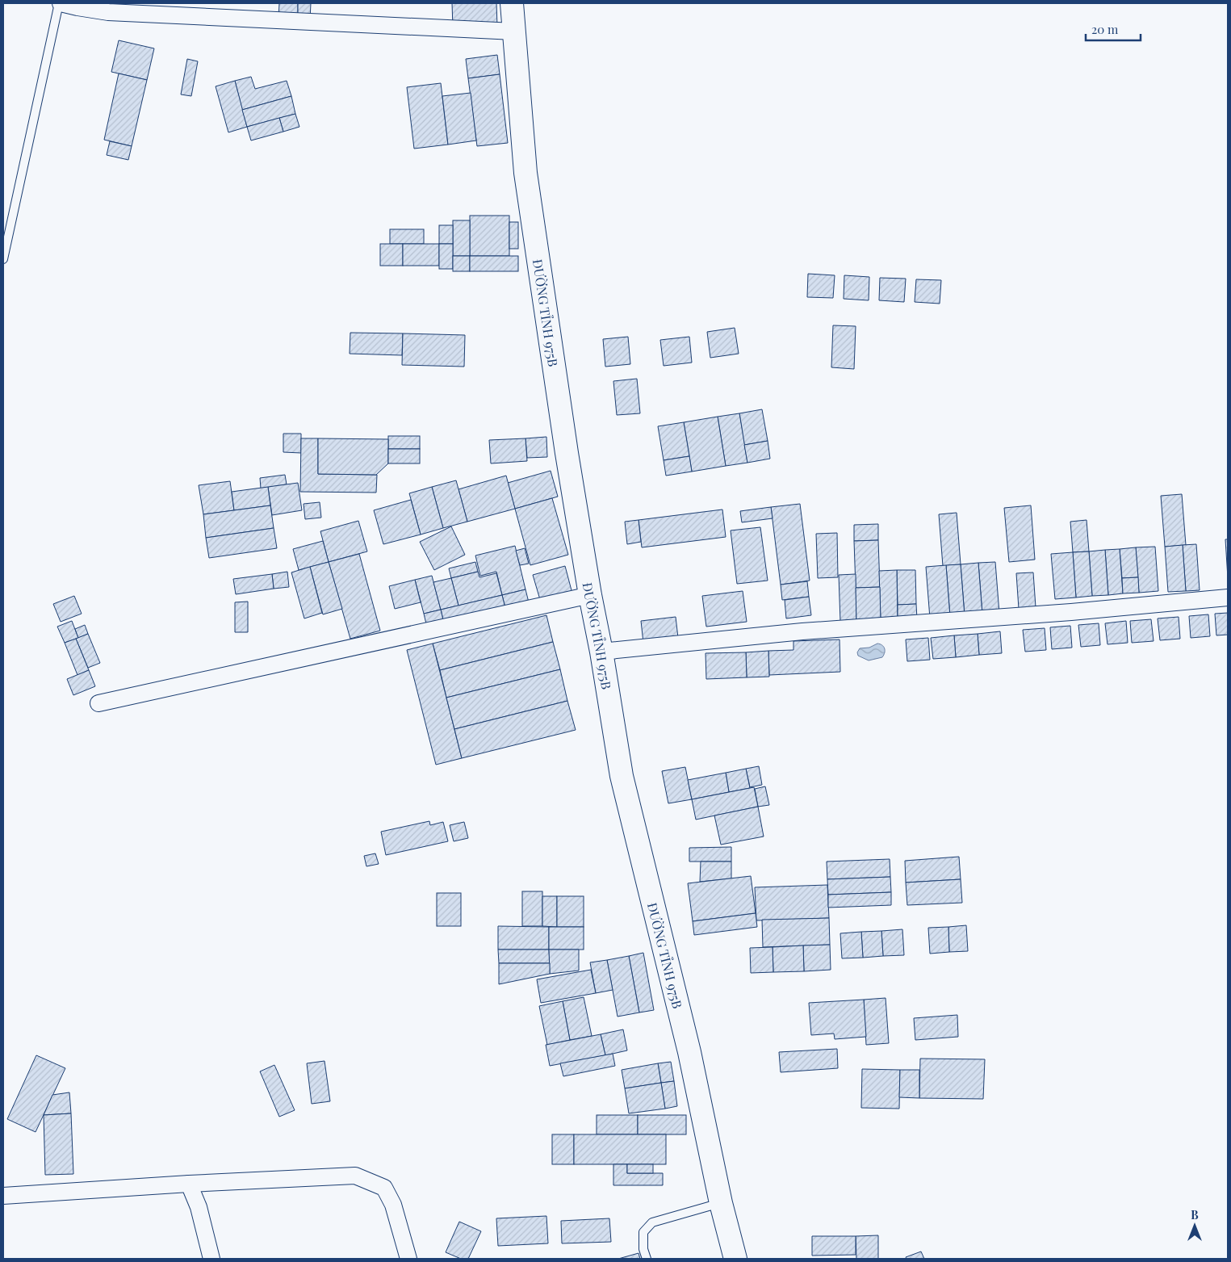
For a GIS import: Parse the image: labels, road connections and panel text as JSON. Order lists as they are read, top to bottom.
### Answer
{
  "streets": {
    "main road": ["ĐƯỜNG TỈNH 975B"]
  },
  "scale_bar": "20 m",
  "north": "top"
}
